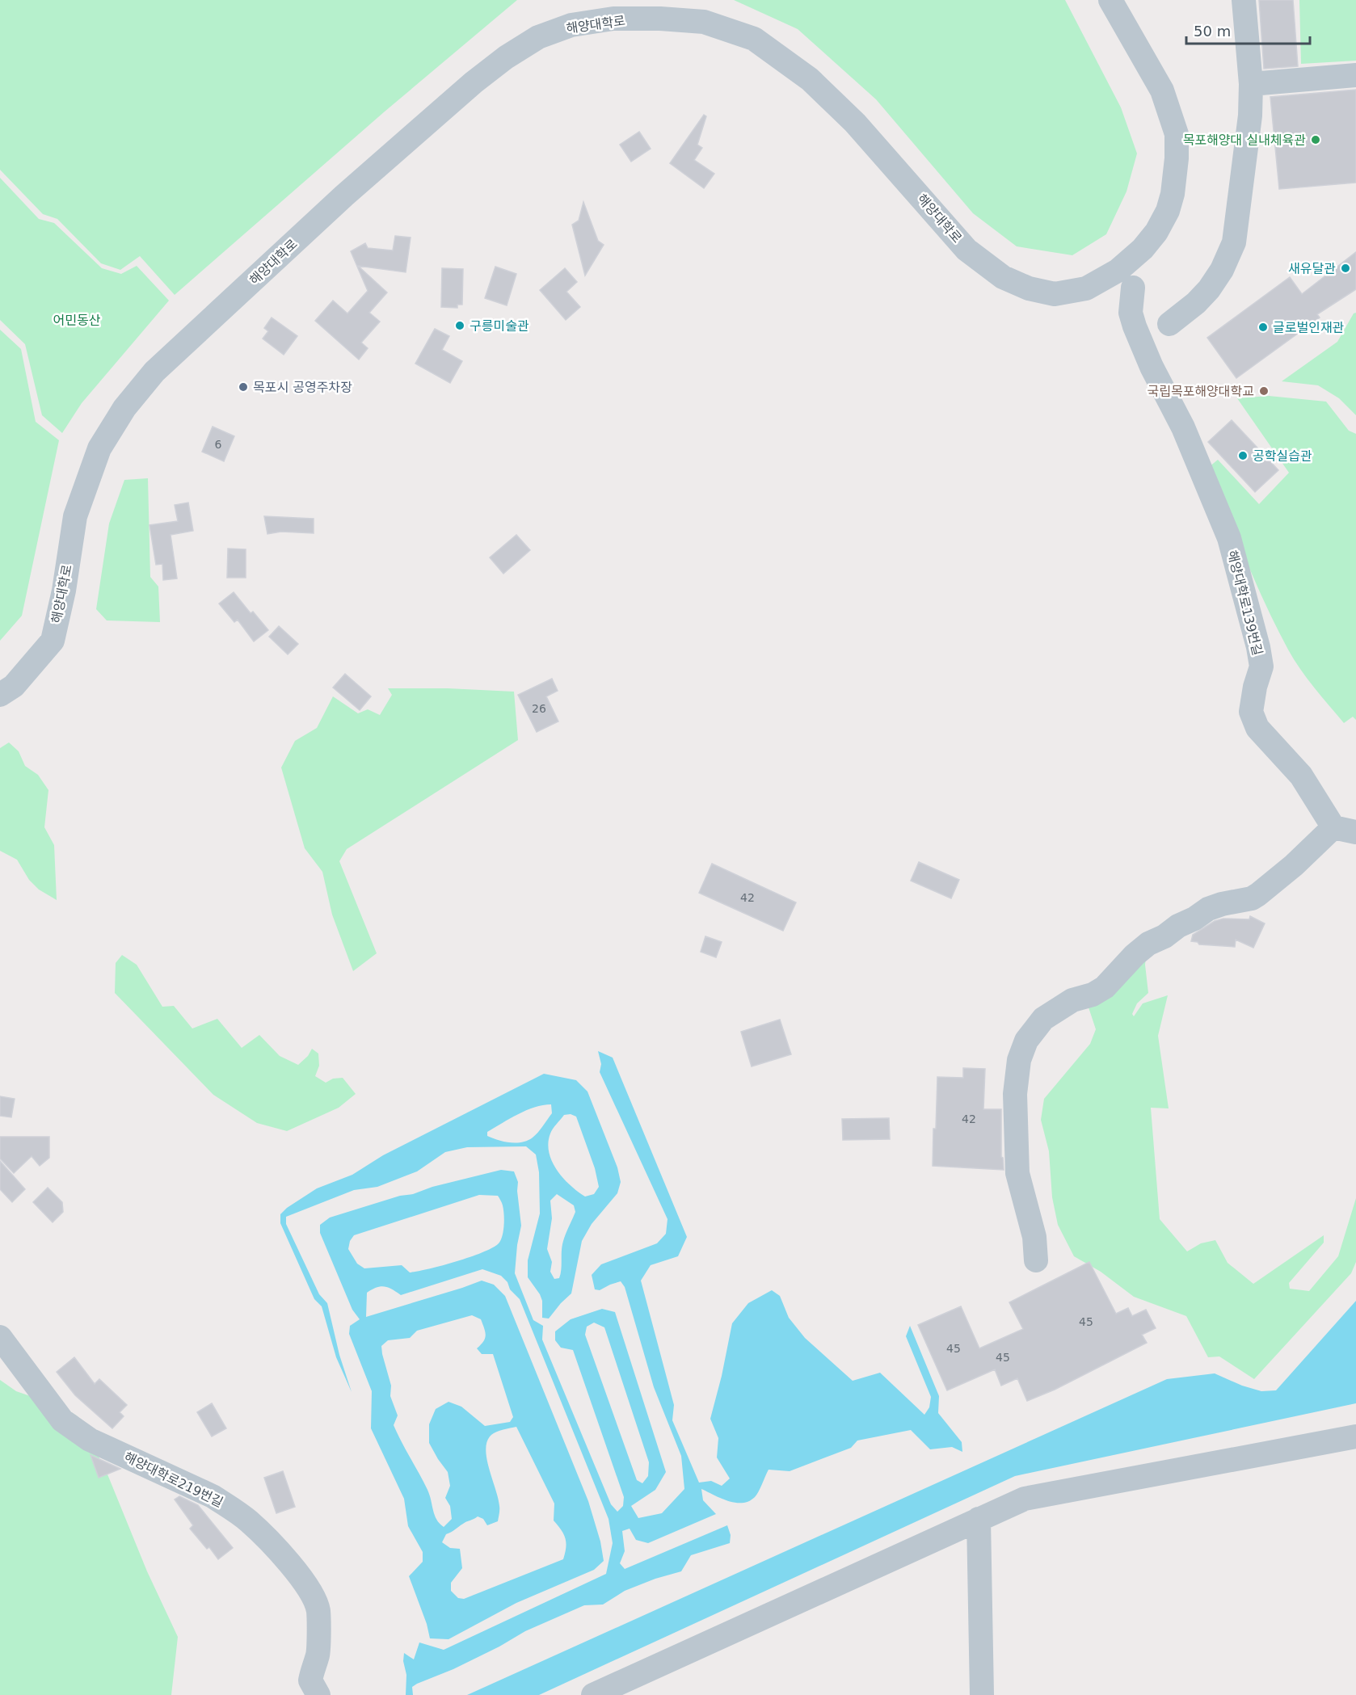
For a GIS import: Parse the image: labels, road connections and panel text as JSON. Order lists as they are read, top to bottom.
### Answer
{
  "streets": {
    "street": ["해양대학로", "해양대학로139번길", "해양대학로219번길"]
  },
  "parks": ["어민동산"],
  "places": [
    "목포해양대 실내체육관",
    "새유달관",
    "구릉미술관",
    "글로벌인재관",
    "목포시 공영주차장",
    "국립목포해양대학교",
    "공학실습관"
  ],
  "house_numbers": [
    "6",
    "26",
    "42",
    "42",
    "45",
    "45",
    "45"
  ],
  "scale_bar": "50 m"
}
